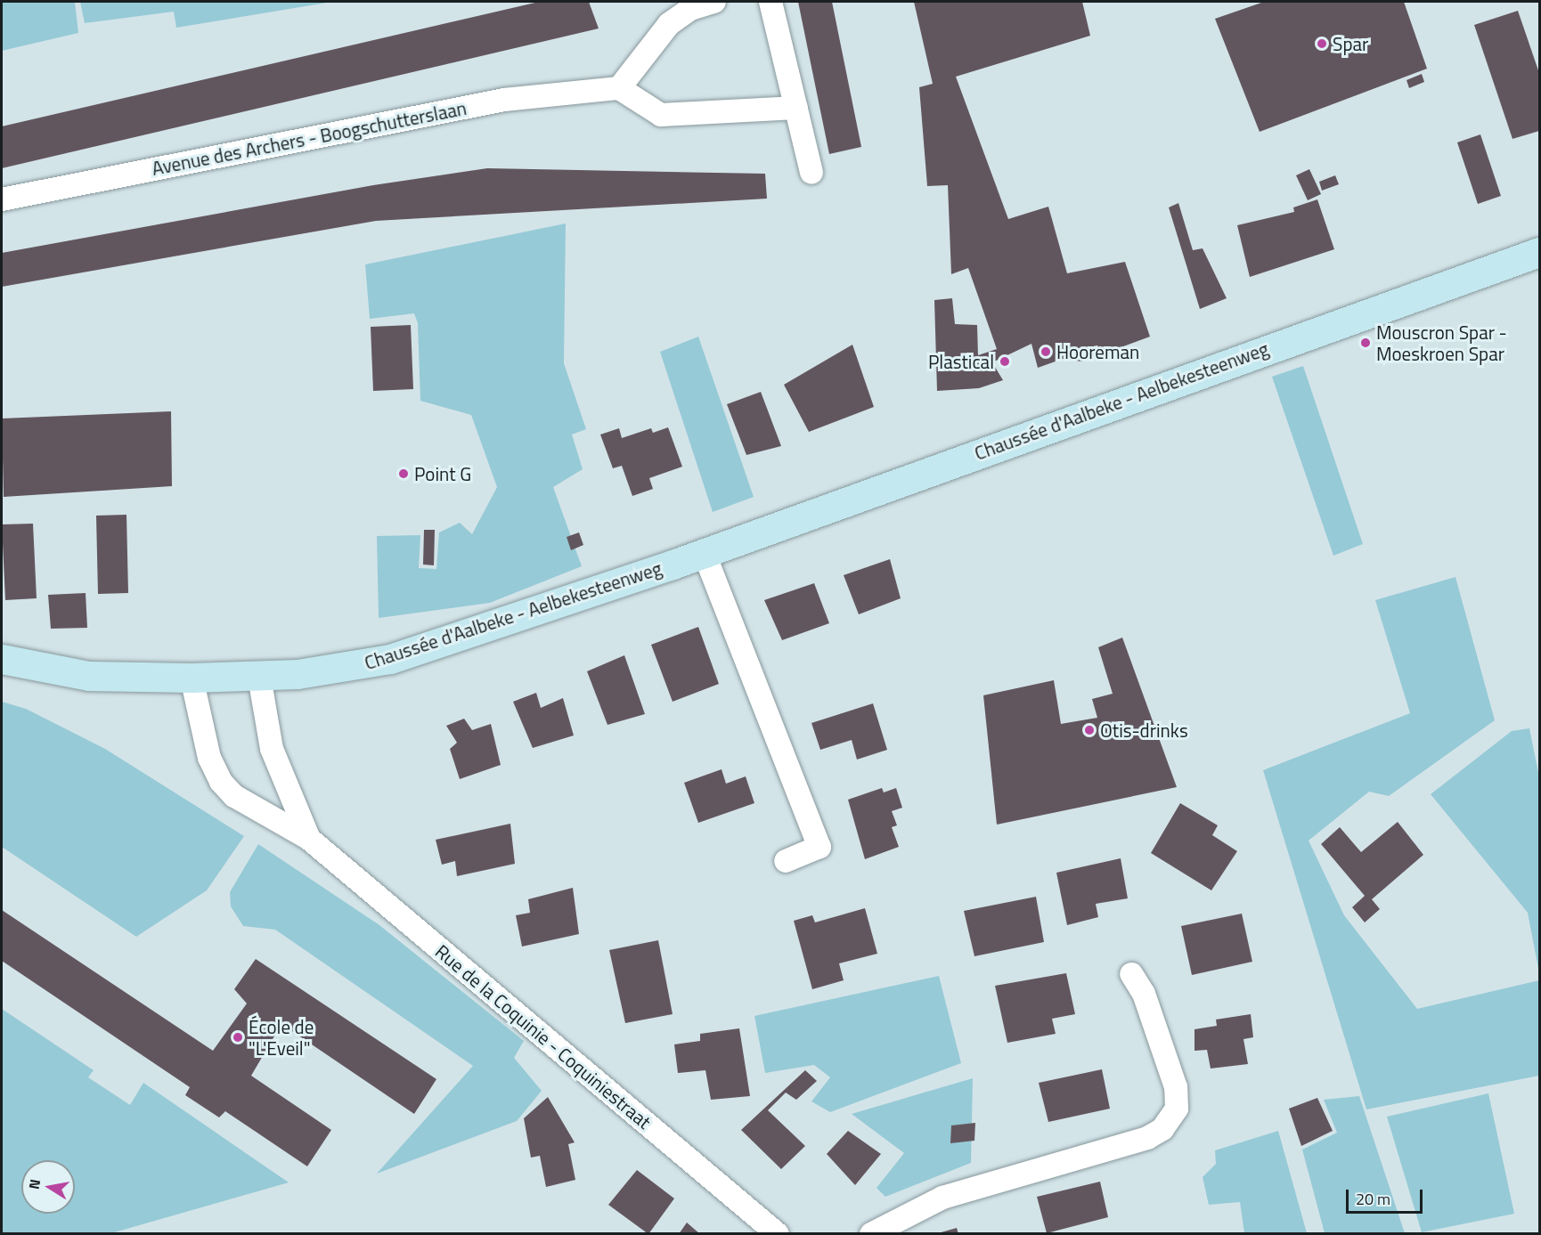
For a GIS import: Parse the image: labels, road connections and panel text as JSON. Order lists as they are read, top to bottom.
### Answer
{
  "streets": {
    "main road": ["Chaussée d'Aalbeke - Aelbekesteenweg"],
    "street": ["Avenue des Archers - Boogschutterslaan", "Rue de la Coquinie - Coquiniestraat"]
  },
  "crossings": [
    ["Chaussée d'Aalbeke - Aelbekesteenweg", "Rue de la Coquinie - Coquiniestraat"]
  ],
  "places": [
    "Spar",
    "Mouscron Spar - Moeskroen Spar",
    "Hooreman",
    "Plastical",
    "Point G",
    "Otis-drinks",
    "École de \"L'Eveil\""
  ],
  "scale_bar": "20 m",
  "north": "left"
}
